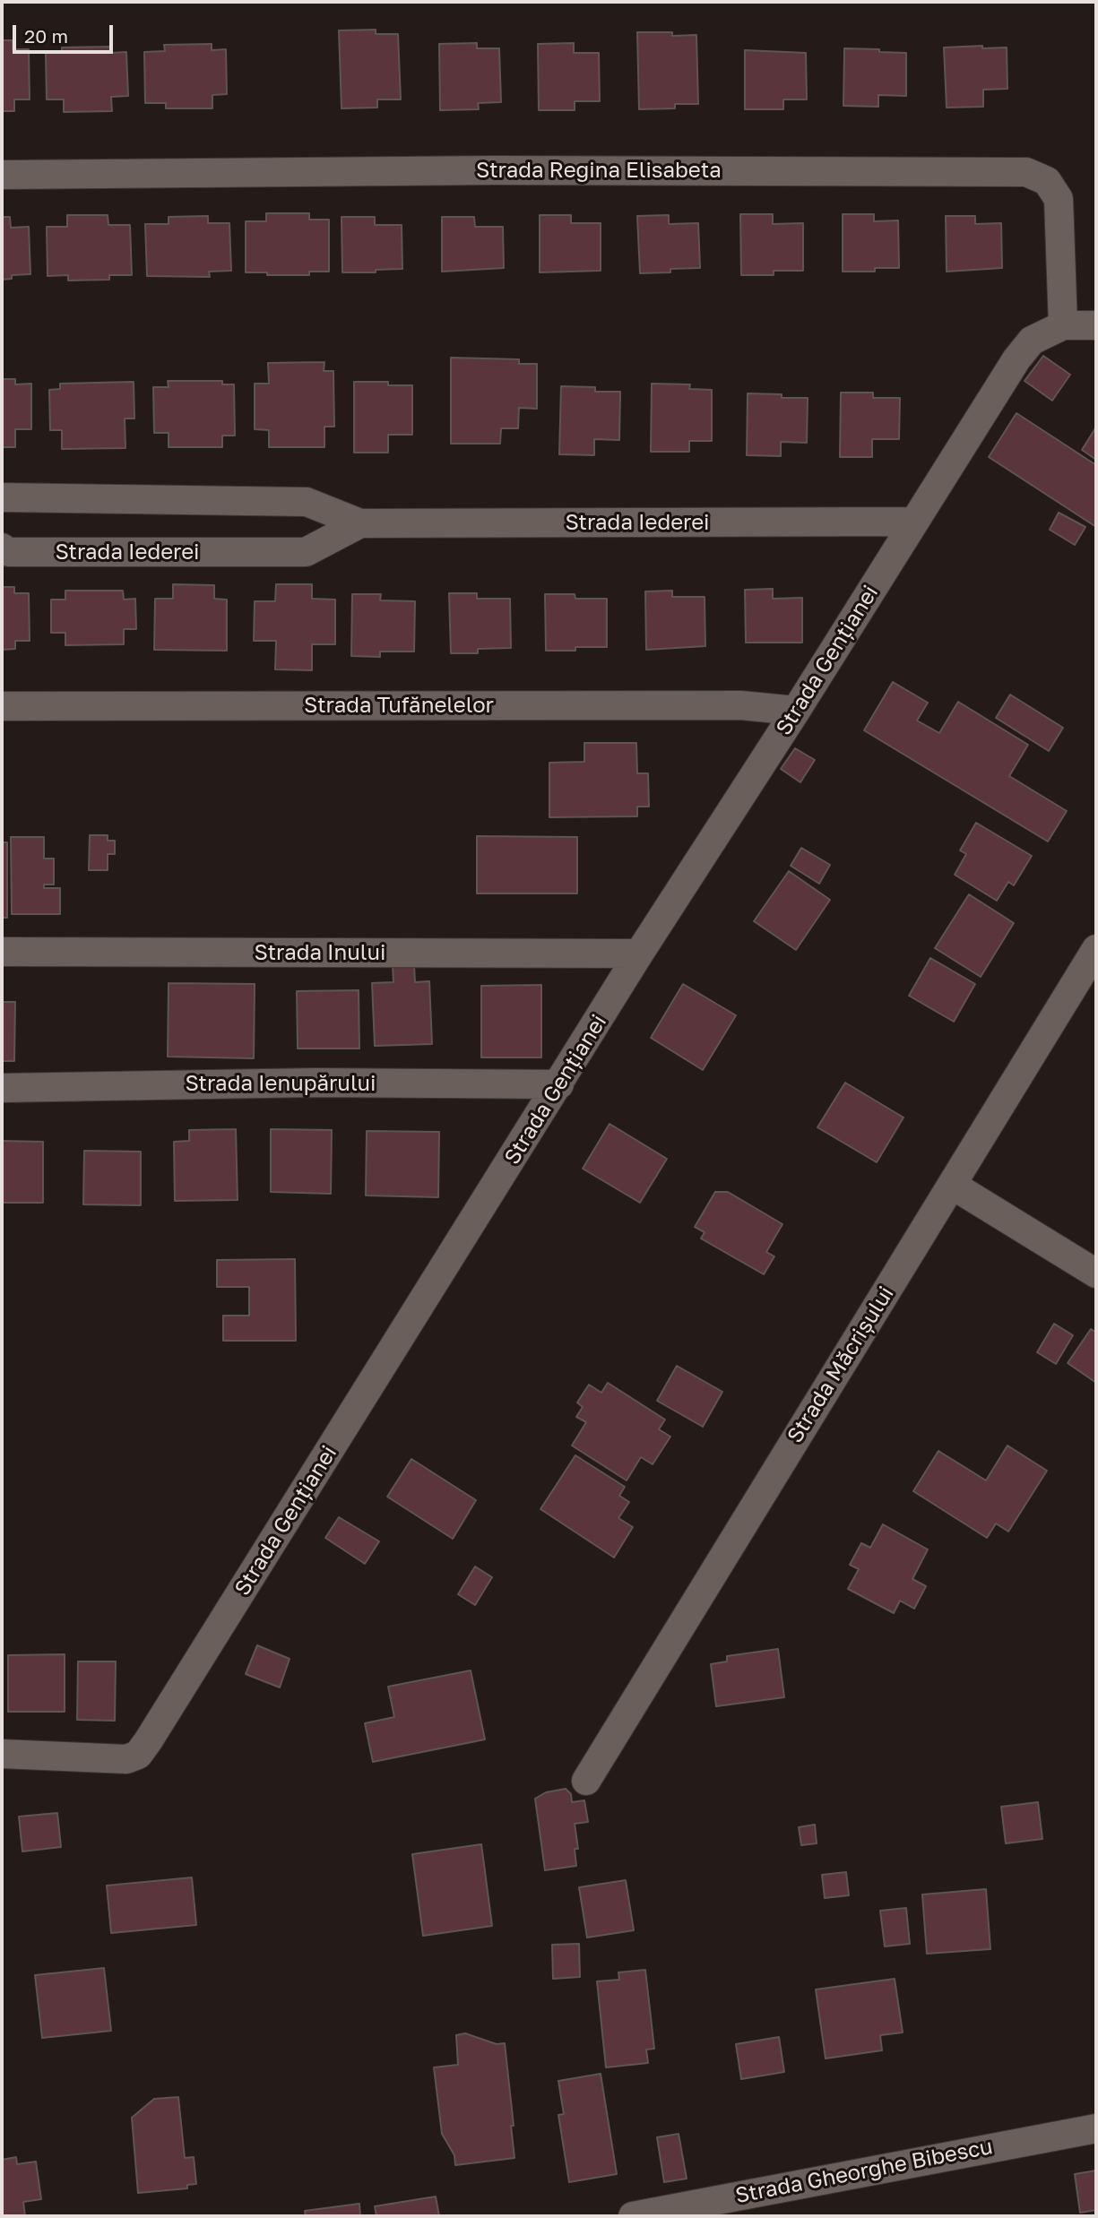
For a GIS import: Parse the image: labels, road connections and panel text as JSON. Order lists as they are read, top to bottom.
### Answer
{
  "streets": {
    "street": [
      "Strada Regina Elisabeta",
      "Strada Iederei",
      "Strada Gențianei",
      "Strada Tufănelelor",
      "Strada Inului",
      "Strada Ienupărului",
      "Strada Măcrișului",
      "Strada Gheorghe Bibescu"
    ]
  },
  "crossings": [
    ["Strada Regina Elisabeta", "Strada Gențianei"],
    ["Strada Iederei", "Strada Gențianei"],
    ["Strada Gențianei", "Strada Tufănelelor"],
    ["Strada Gențianei", "Strada Inului"],
    ["Strada Gențianei", "Strada Ienupărului"]
  ],
  "scale_bar": "20 m"
}
